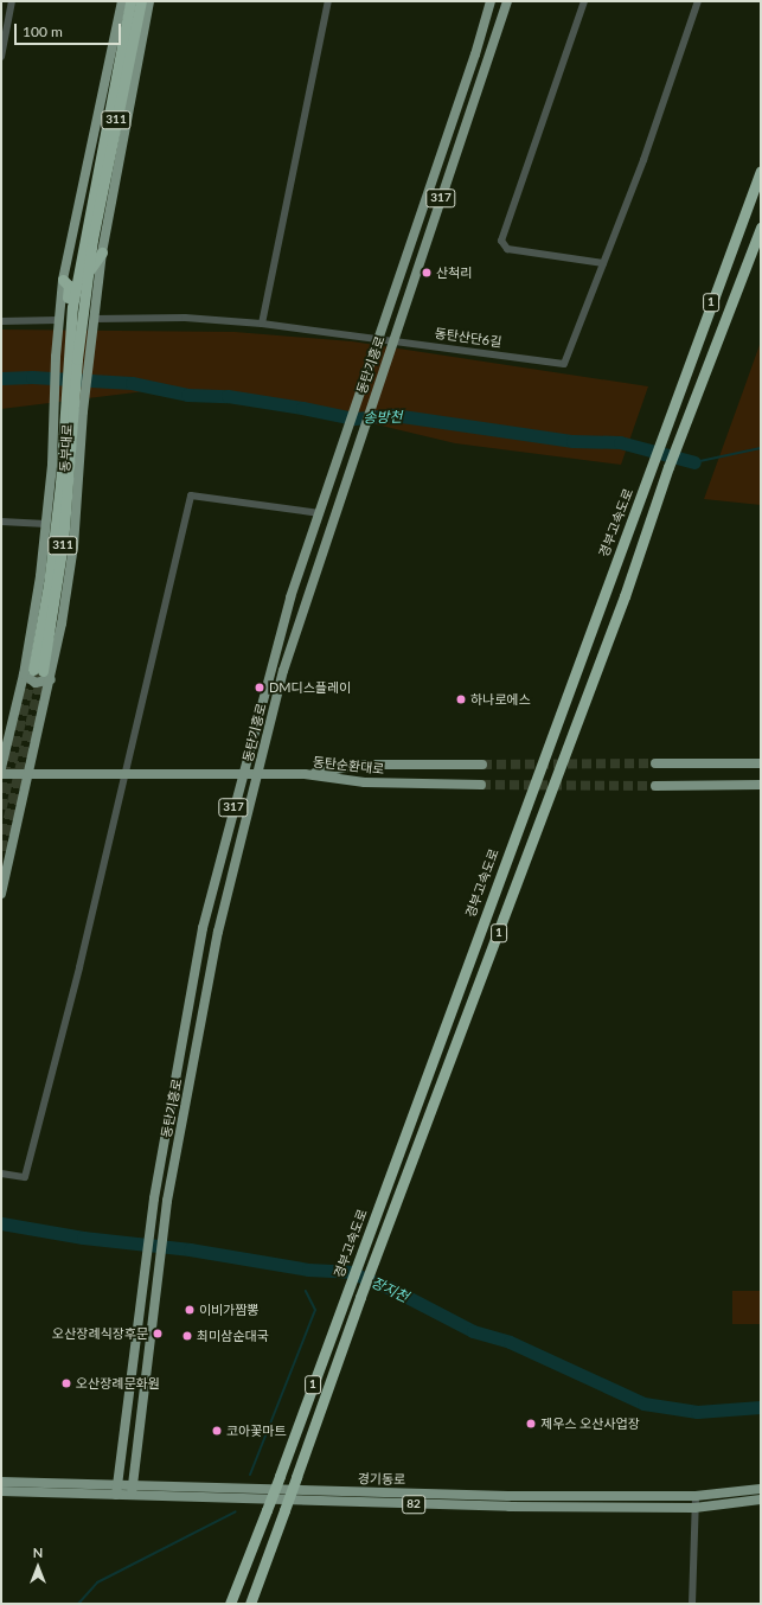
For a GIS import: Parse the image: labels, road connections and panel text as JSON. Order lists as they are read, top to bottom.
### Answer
{
  "streets": {
    "highway": [
      "311",
      "1",
      "동부대로",
      "경부고속도로"
    ],
    "main road": [
      "317",
      "동탄기흥로",
      "동탄순환대로",
      "경기동로",
      "82"
    ],
    "street": ["동탄산단6길"]
  },
  "crossings": [
    ["동탄산단6길", "동탄기흥로"],
    ["동탄산단6길", "동부대로"],
    ["동탄기흥로", "경기동로"]
  ],
  "water": ["송방천", "장지천"],
  "places": [
    "산척리",
    "DM디스플레이",
    "하나로에스",
    "이비가짬뽕",
    "오산장례식장후문",
    "최미삼순대국",
    "오산장례문화원",
    "제우스 오산사업장",
    "코아꽃마트"
  ],
  "scale_bar": "100 m",
  "north": "top"
}
